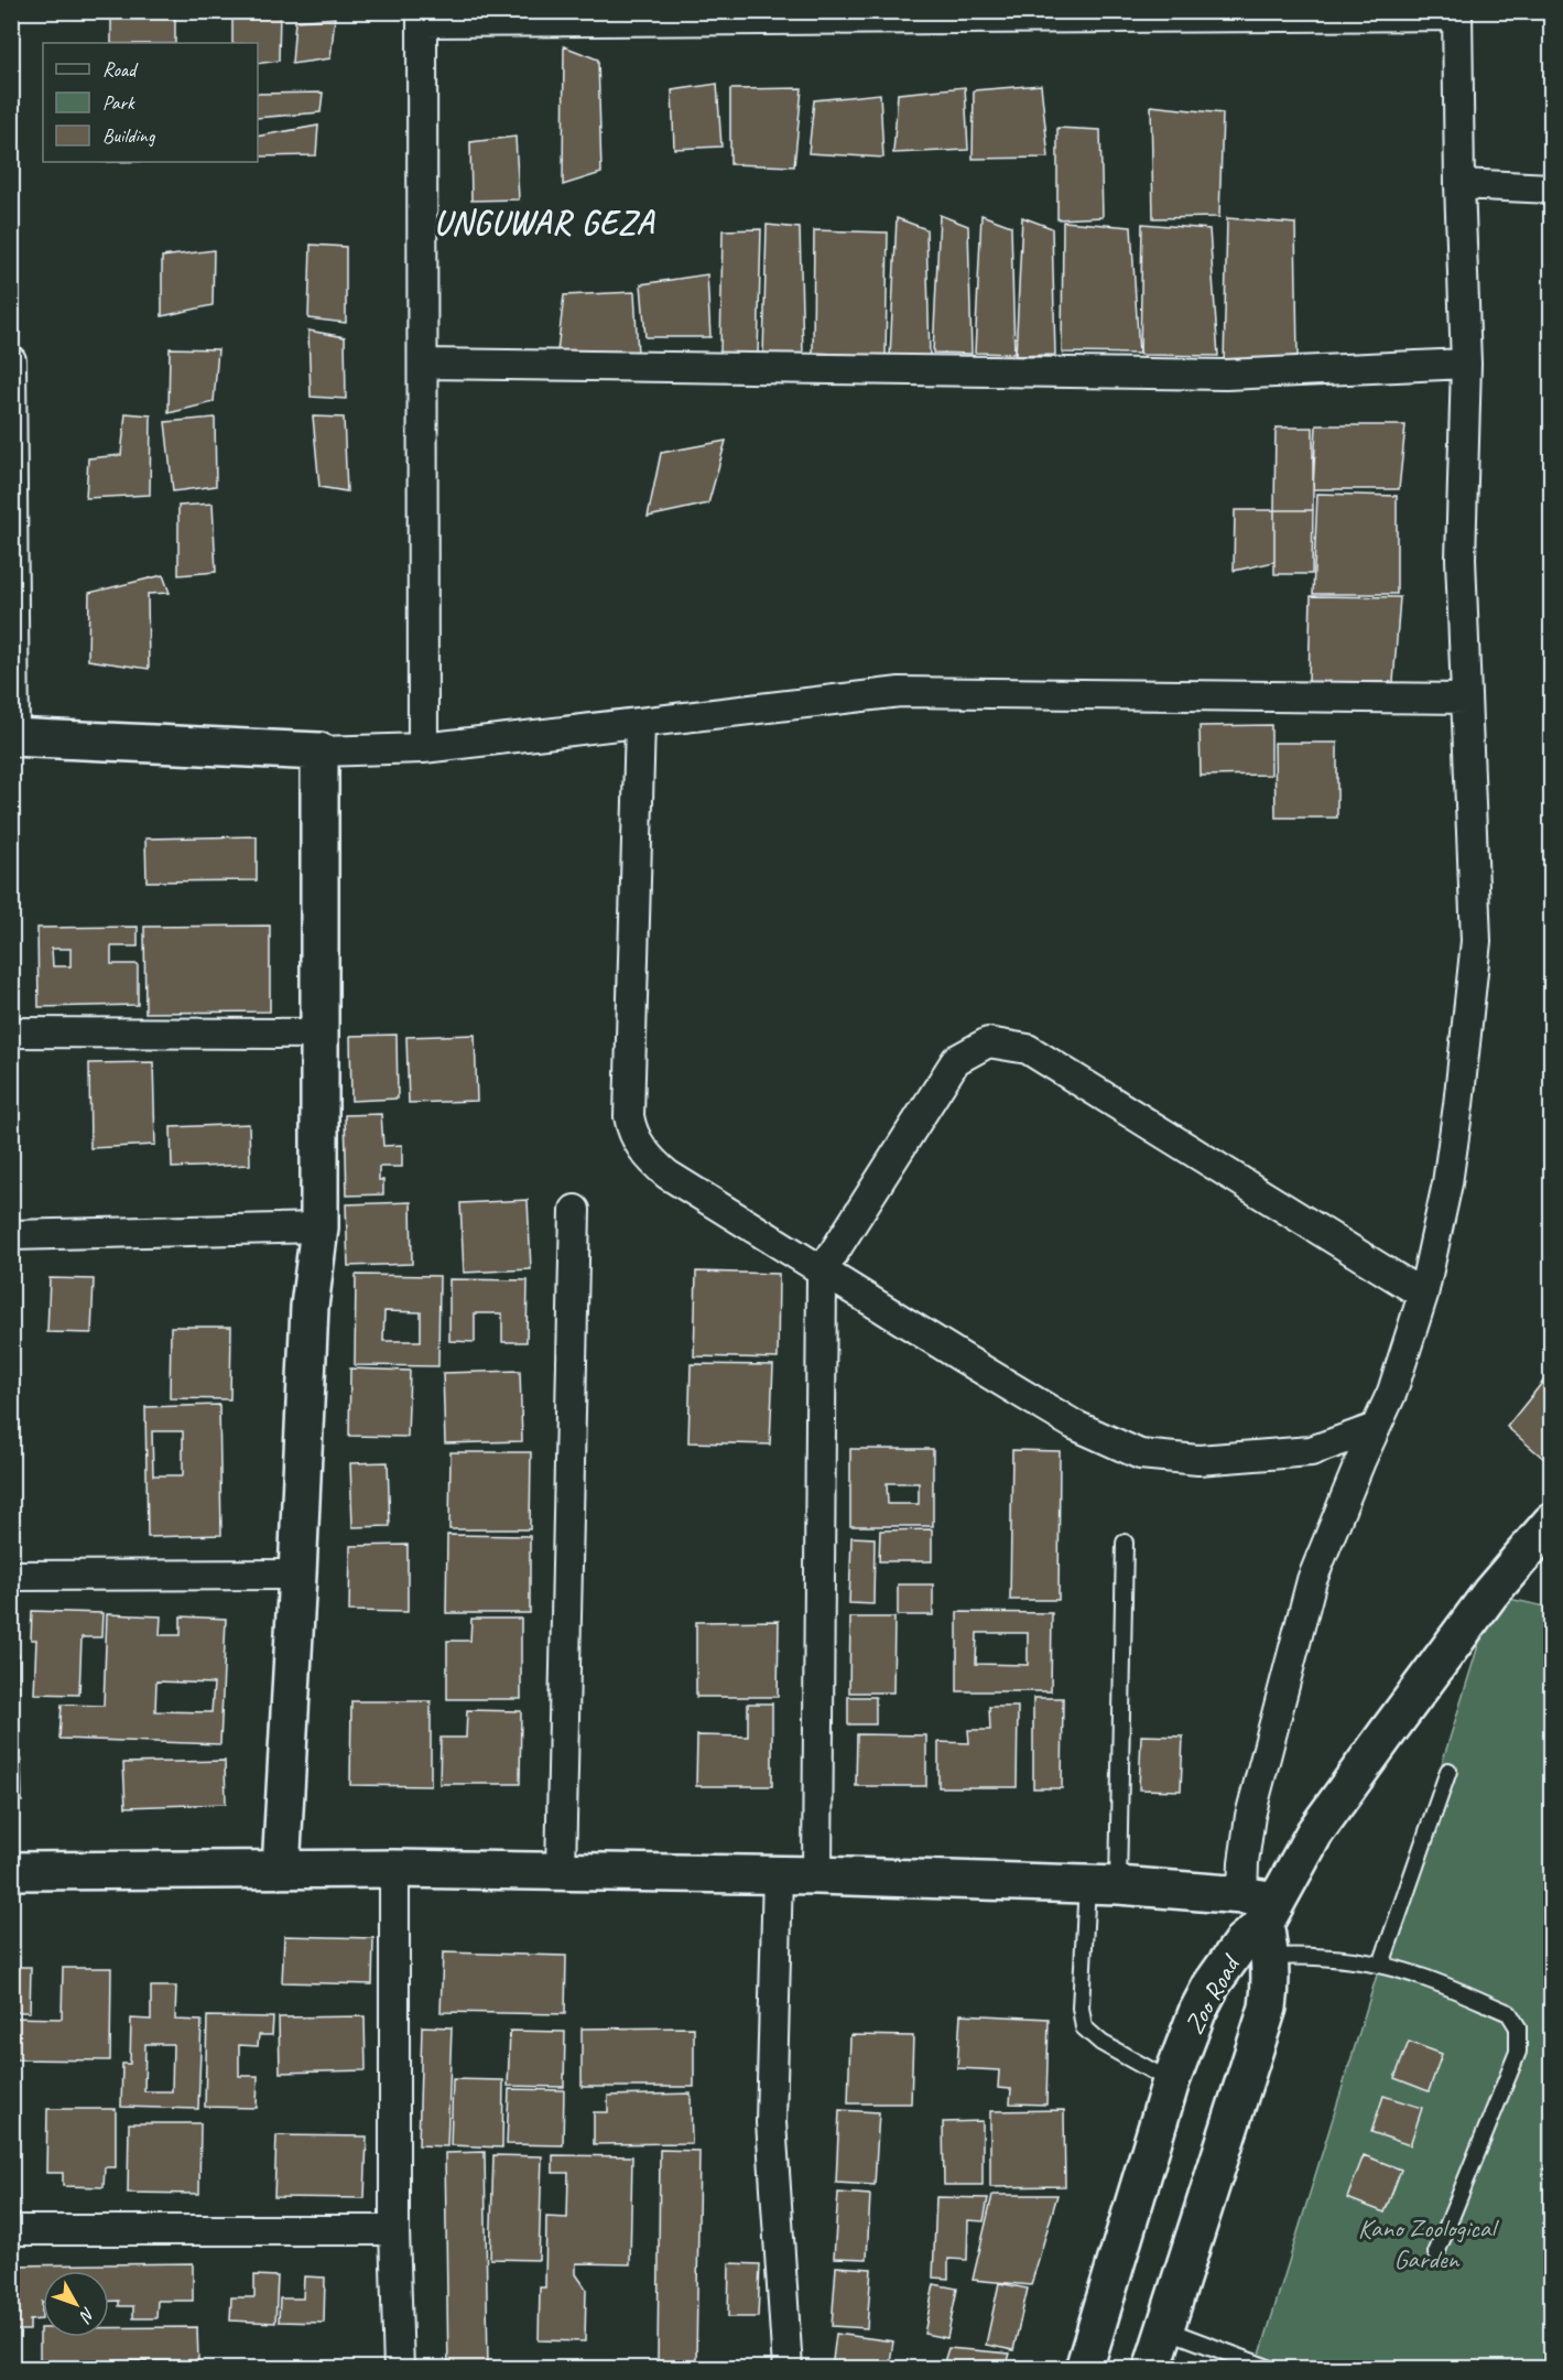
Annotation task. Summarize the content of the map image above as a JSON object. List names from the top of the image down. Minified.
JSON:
{"streets":{"street":["Zoo Road"]},"districts":["UNGUWAR GEZA"],"parks":["Kano Zoological Garden"],"legend":["Road","Park","Building"],"north":"bottom right"}
